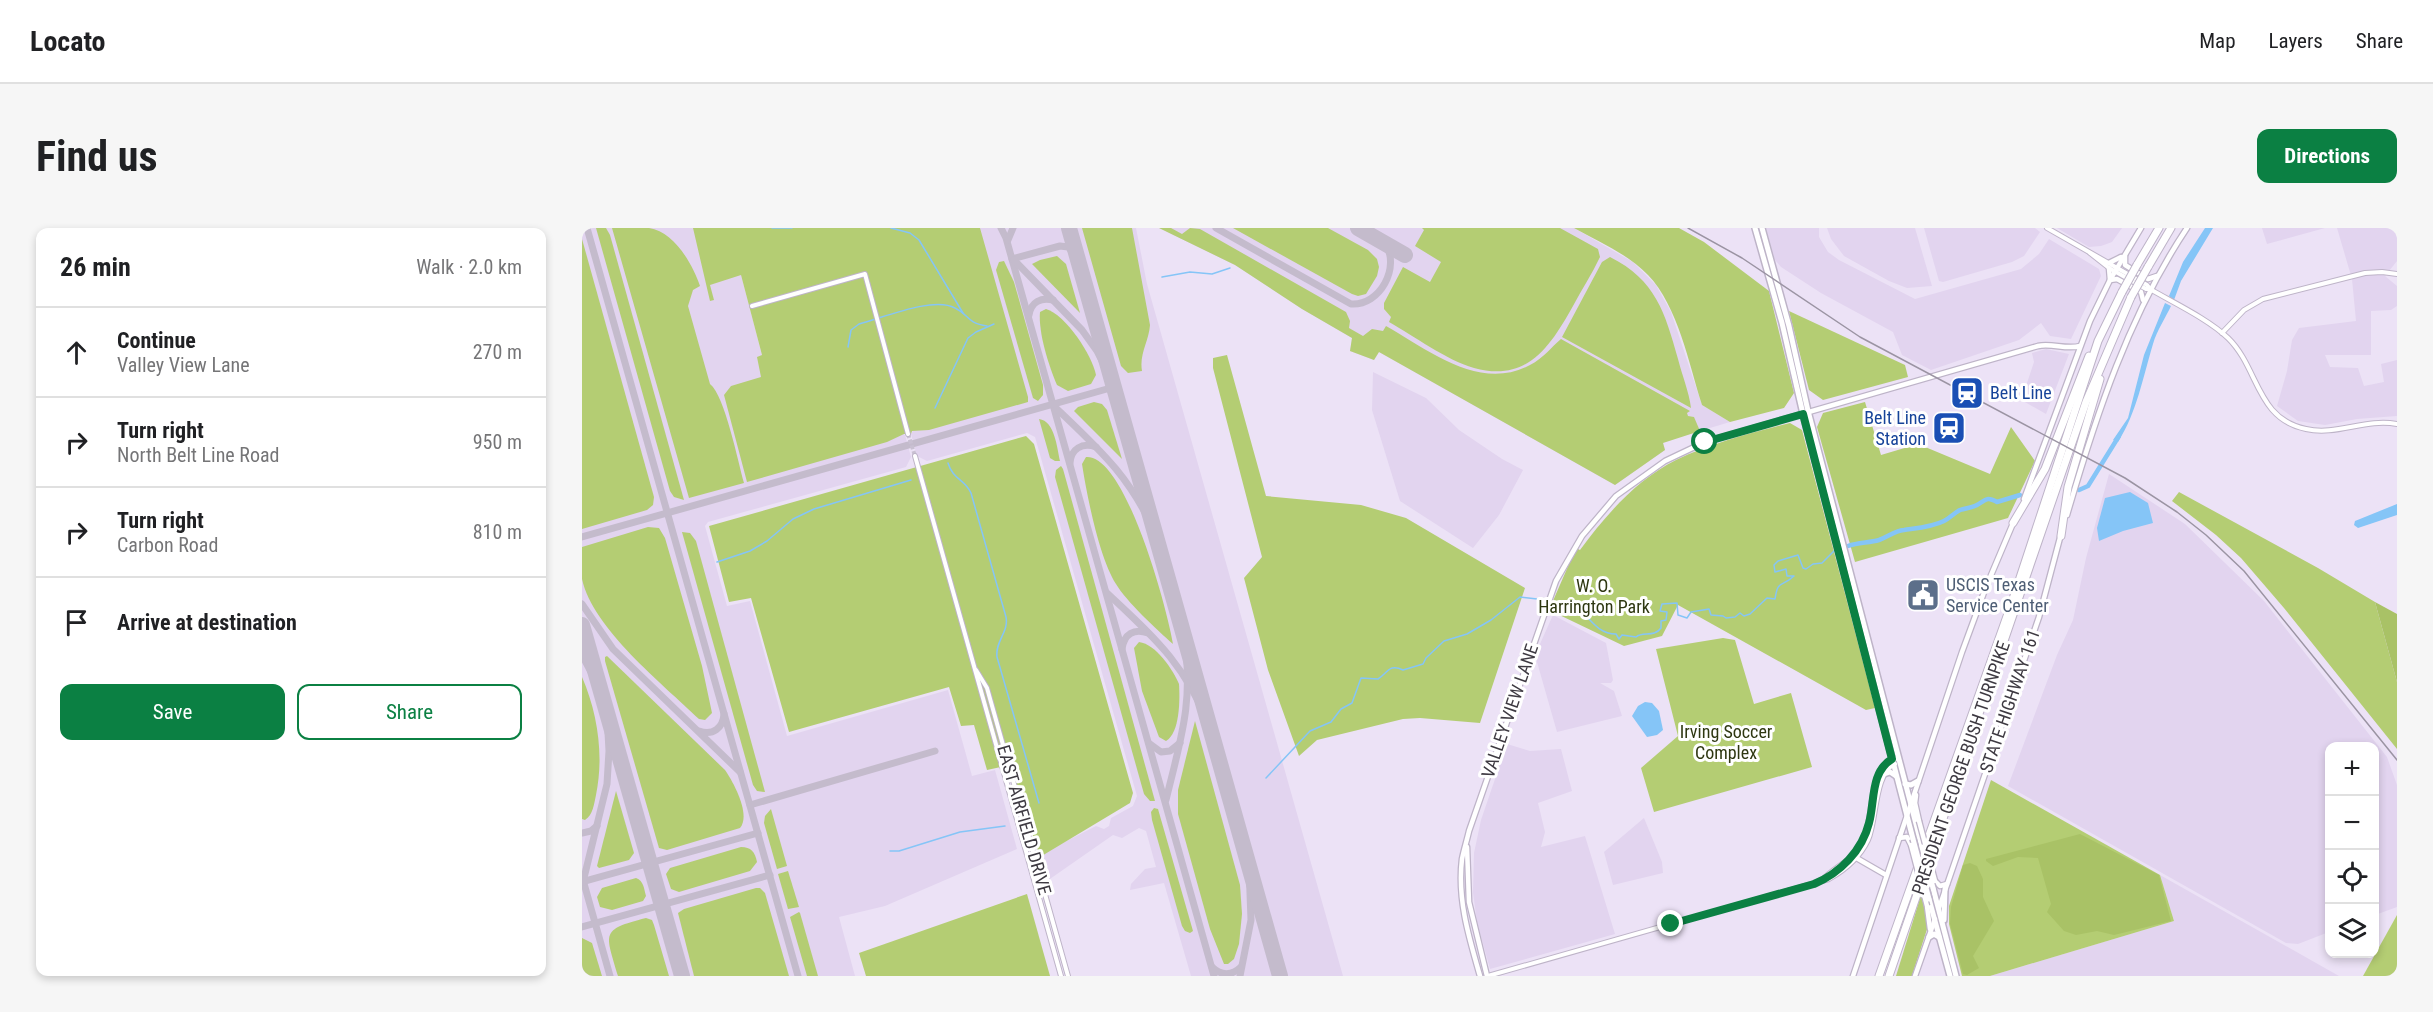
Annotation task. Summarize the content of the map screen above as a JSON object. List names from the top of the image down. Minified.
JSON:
{"streets":{"highway":["PRESIDENT GEORGE BUSH TURNPIKE"],"main road":["STATE HIGHWAY 161","VALLEY VIEW LANE"],"street":["EAST AIRFIELD DRIVE"]},"parks":["W. O. Harrington Park","Irving Soccer Complex"],"places":{"station":["Belt Line","Belt Line Station"],"public building":["USCIS Texas Service Center"]},"page":{"header":"Locato","nav":["Map","Layers","Share"],"buttons":["Directions",["Save","Share"]],"title":"Find us","heading":["26 min","Walk · 2.0 km"],"list":[["Continue","Valley View Lane","270 m"],["Turn right","North Belt Line Road","950 m"],["Turn right","Carbon Road","810 m"],"Arrive at destination"],"map_buttons":["+","−"]}}
